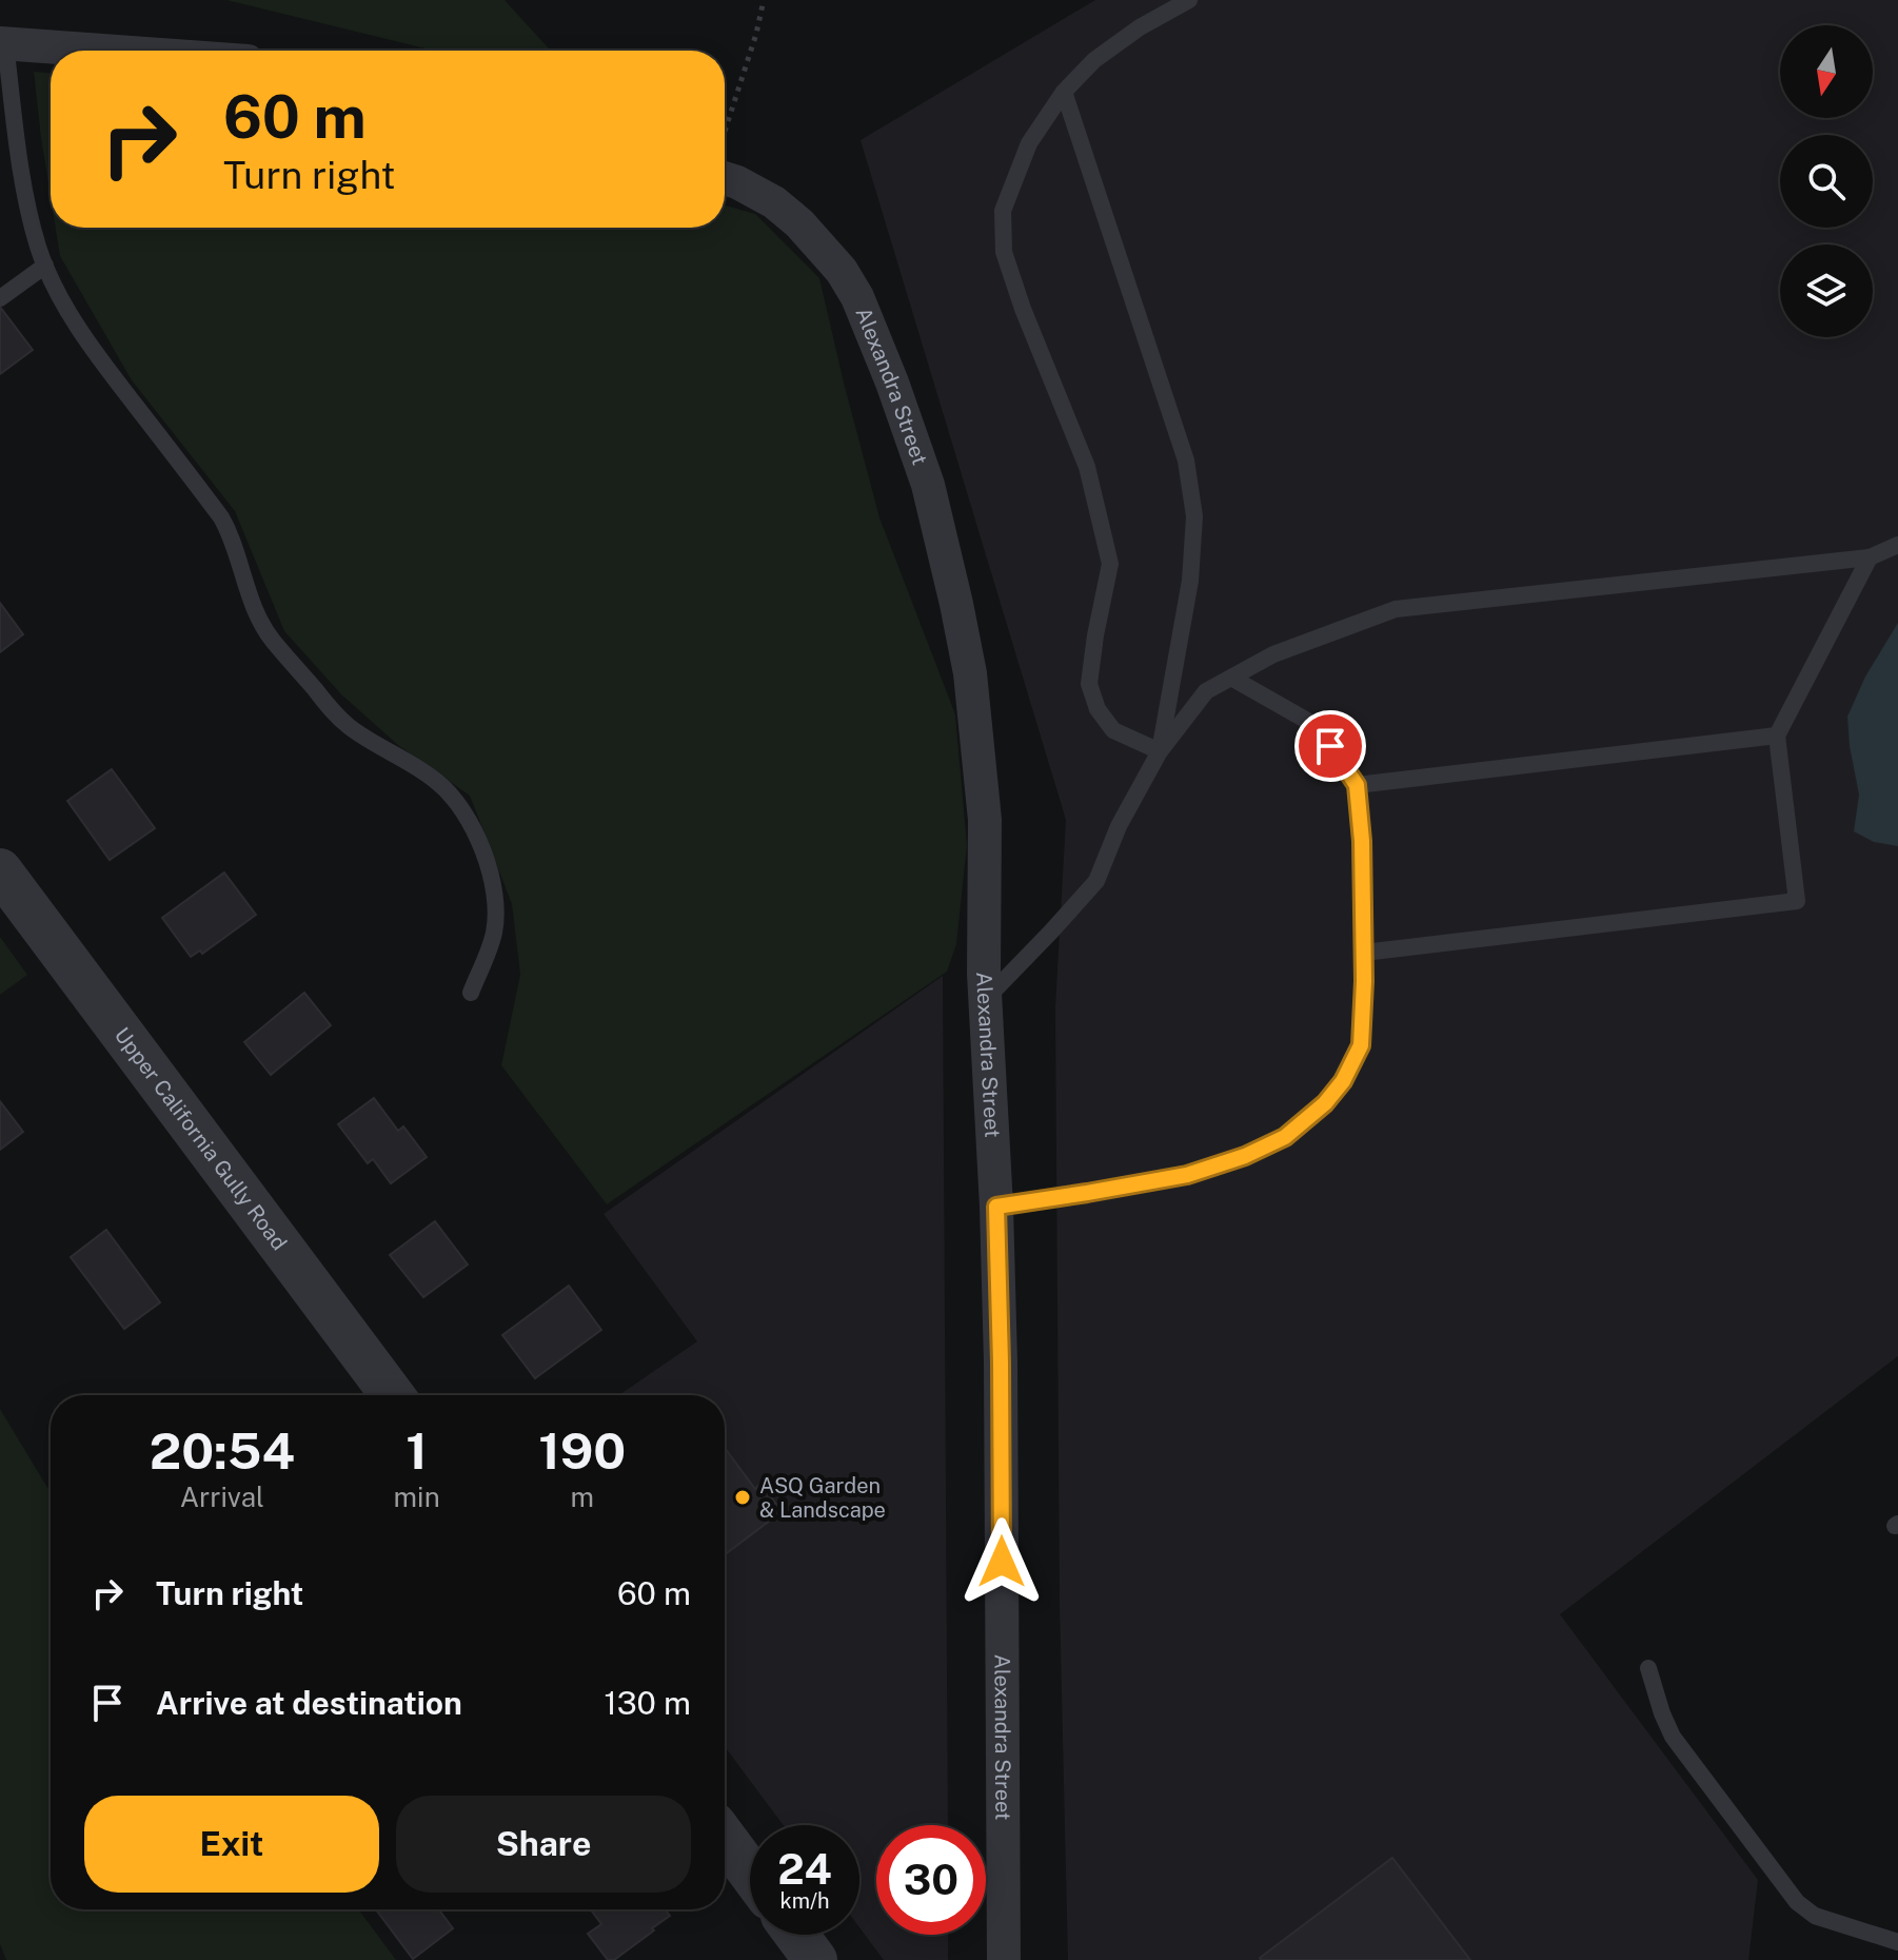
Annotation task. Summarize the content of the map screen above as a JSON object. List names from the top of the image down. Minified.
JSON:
{"streets":{"street":["Alexandra Street","Upper California Gully Road"]},"places":["ASQ Garden & Landscape"],"north":"bottom","page":{"turn":["60 m","Turn right"],"eta":["20:54","Arrival","1","min","190","m"],"list":[{"name":"Turn right","value":"60 m"},{"name":"Arrive at destination","value":"130 m"}],"buttons":["Exit","Share"],"speed":"24 km/h","limit":"30"}}
